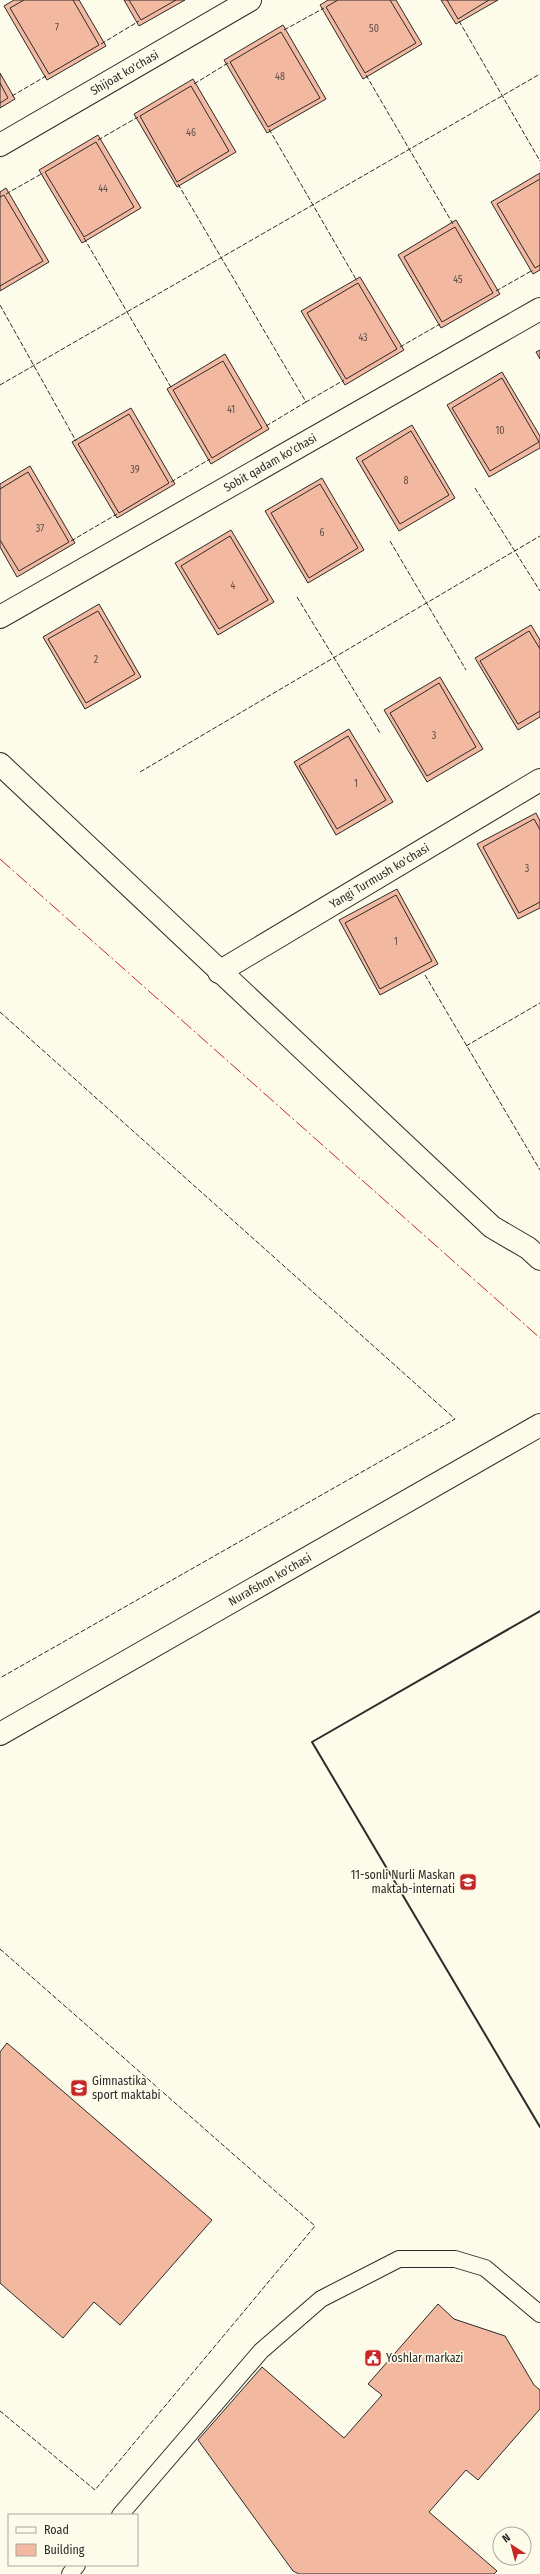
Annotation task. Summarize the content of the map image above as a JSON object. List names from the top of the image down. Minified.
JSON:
{"streets":{"street":["Shijoat ko'chasi","Sobit qadam ko'chasi","Yangi Turmush ko'chasi","Nurafshon ko'chasi"]},"places":{"school or university":["11-sonli Nurli Maskan maktab-internati","Gimnastika sport maktabi"],"public building":["Yoshlar markazi"]},"house_numbers":["7","50","48","46","44","45","43","41","10","39","8","37","6","4","2","3","1","3","1"],"legend":["Road","Building"],"north":"top left"}
